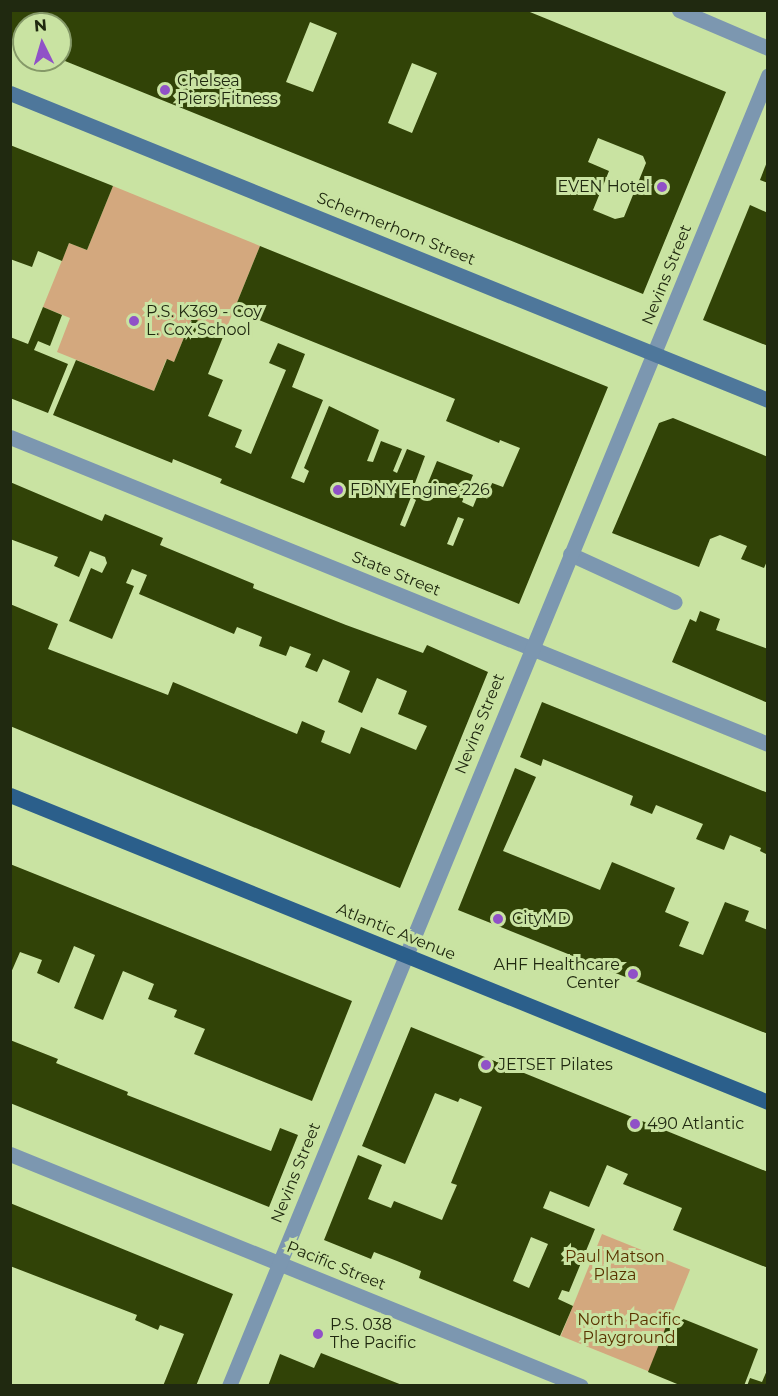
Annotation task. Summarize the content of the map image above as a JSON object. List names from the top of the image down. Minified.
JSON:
{"streets":{"main road":["Schermerhorn Street","Atlantic Avenue"],"street":["Nevins Street","State Street","Pacific Street"]},"crossings":[["Schermerhorn Street","Nevins Street"],["Nevins Street","State Street"],["Nevins Street","Atlantic Avenue"],["Nevins Street","Pacific Street"]],"parks":["Paul Matson Plaza","North Pacific Playground"],"places":["Chelsea Piers Fitness","EVEN Hotel","P.S. K369 - Coy L. Cox School","FDNY Engine 226","CityMD","AHF Healthcare Center","JETSET Pilates","490 Atlantic","P.S. 038 The Pacific"],"north":"top"}
